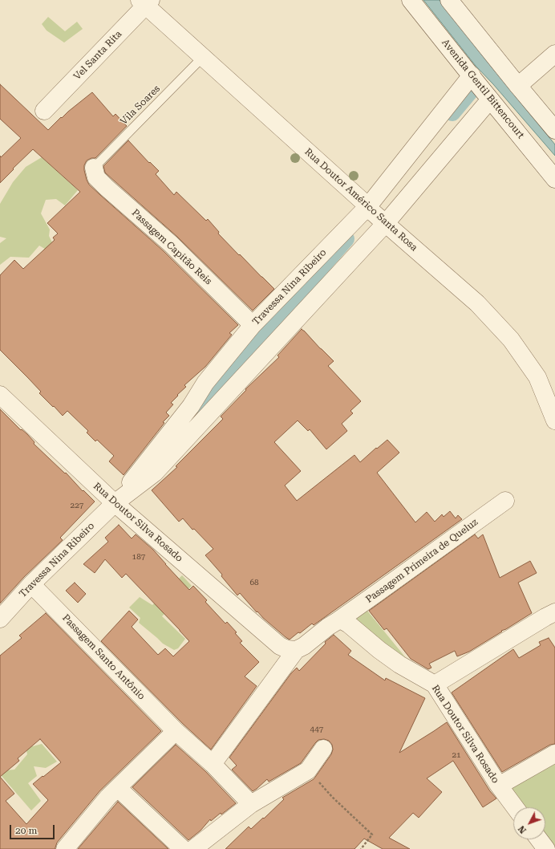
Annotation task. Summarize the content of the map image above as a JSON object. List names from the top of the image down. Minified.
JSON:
{"streets":{"street":["Vel Santa Rita","Avenida Gentil Bittencourt","Rua Doutor Américo Santa Rosa","Passagem Capitão Reis","Travessa Nina Ribeiro","Rua Doutor Silva Rosado","Passagem Primeira de Queluz","Passagem Santo Antônio"],"lane":["Vila Soares"]},"crossings":[["Vel Santa Rita","Rua Doutor Américo Santa Rosa"],["Avenida Gentil Bittencourt","Travessa Nina Ribeiro"],["Vila Soares","Rua Doutor Américo Santa Rosa"],["Vila Soares","Passagem Capitão Reis"],["Rua Doutor Américo Santa Rosa","Travessa Nina Ribeiro"],["Passagem Capitão Reis","Travessa Nina Ribeiro"],["Travessa Nina Ribeiro","Rua Doutor Silva Rosado"],["Travessa Nina Ribeiro","Passagem Santo Antônio"],["Rua Doutor Silva Rosado","Passagem Primeira de Queluz"]],"house_numbers":["227","187","68","447","21"],"scale_bar":"20 m","north":"bottom left"}
